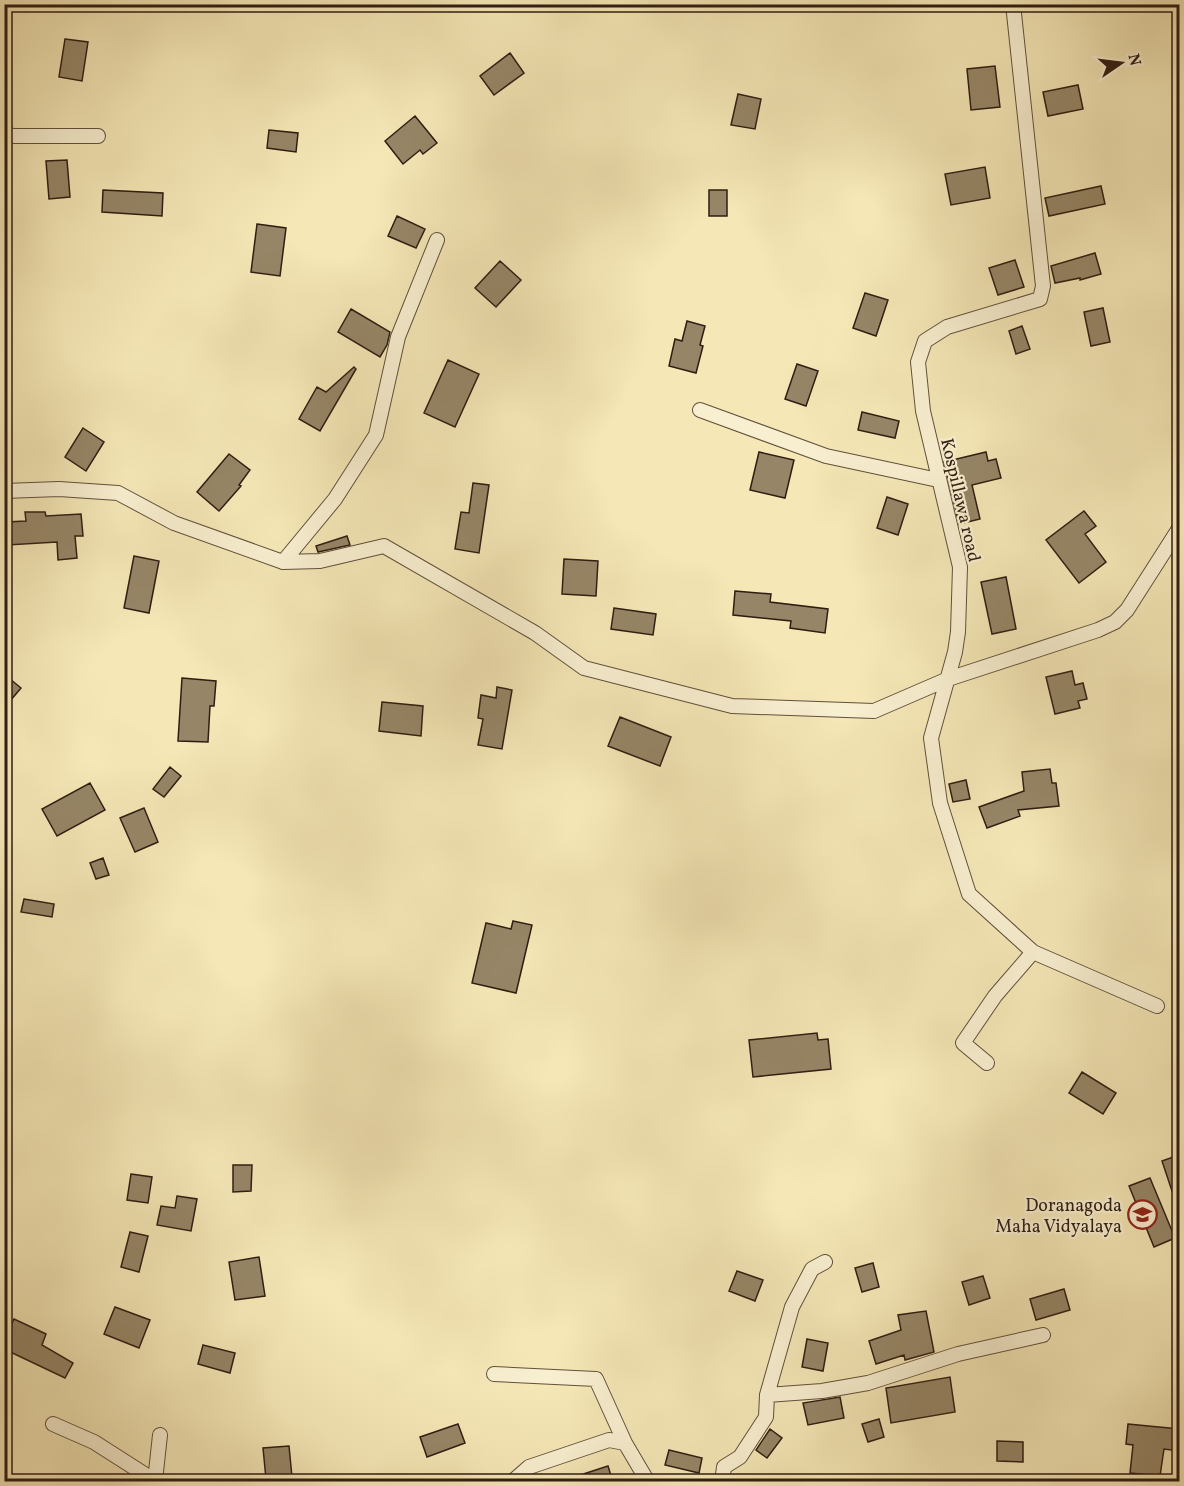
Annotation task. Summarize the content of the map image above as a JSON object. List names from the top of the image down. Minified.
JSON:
{"streets":{"street":["Kospillawa road"]},"places":{"school or university":["Doranagoda Maha Vidyalaya"]},"north":"right"}
